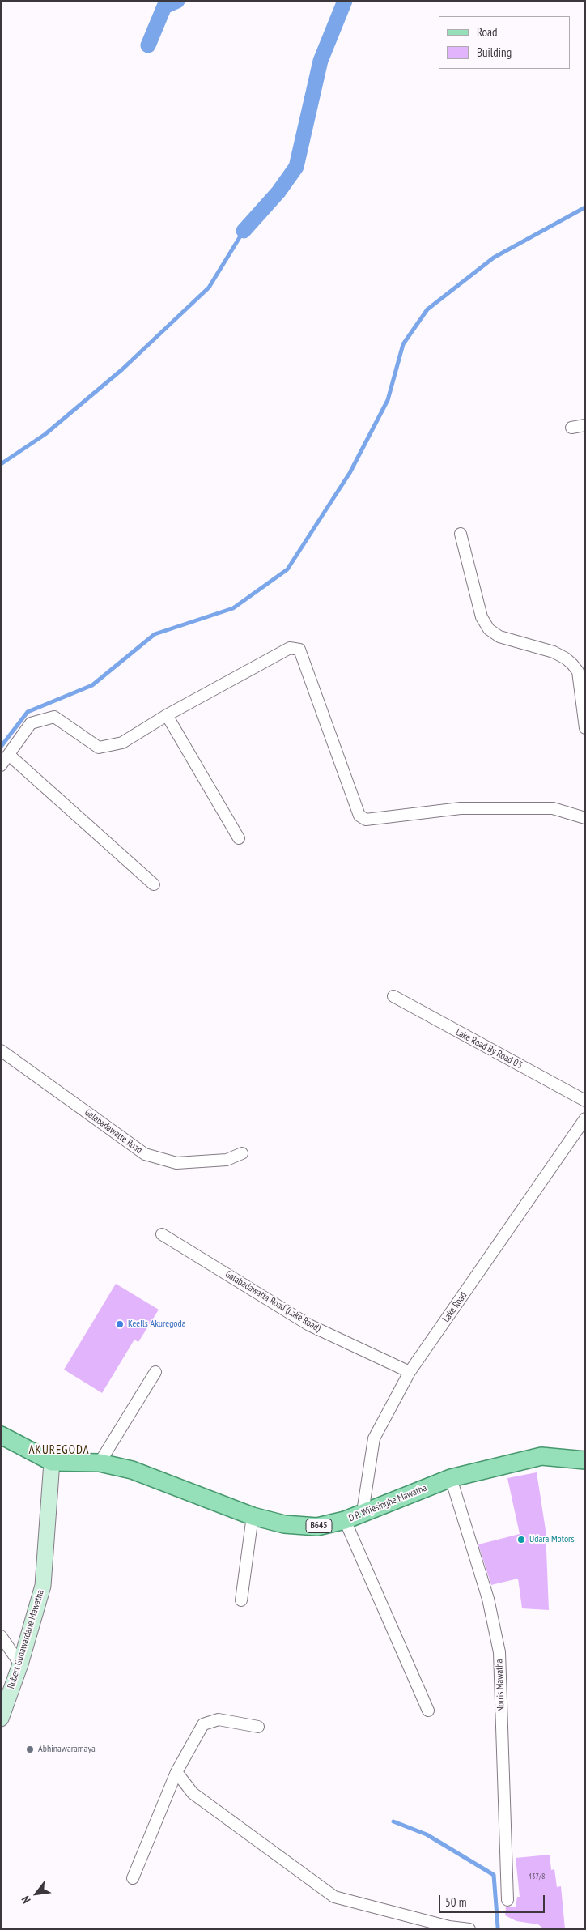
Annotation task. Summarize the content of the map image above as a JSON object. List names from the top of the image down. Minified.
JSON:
{"streets":{"main road":["D.P. Wijesinghe Mawatha","B645"],"street":["Lake Road By Road 03","Galabadawatte Road","Galabadawatta Road (Lake Road)","Lake Road","Robert Gunawardane Mawatha","Norris Mawatha"]},"crossings":[["Galabadawatta Road (Lake Road)","Lake Road"],["Lake Road","D.P. Wijesinghe Mawatha"],["D.P. Wijesinghe Mawatha","B645"],["D.P. Wijesinghe Mawatha","Robert Gunawardane Mawatha"],["D.P. Wijesinghe Mawatha","Norris Mawatha"],["B645","Robert Gunawardane Mawatha"]],"districts":["AKUREGODA"],"places":["Keells Akuregoda","Udara Motors","Abhinawaramaya"],"house_numbers":["437/8"],"legend":["Road","Building"],"scale_bar":"50 m","north":"bottom left"}
